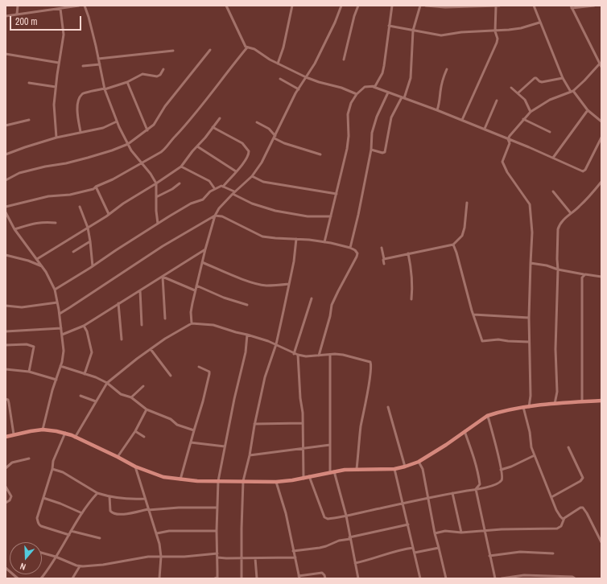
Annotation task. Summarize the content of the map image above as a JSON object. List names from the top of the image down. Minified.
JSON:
{"scale_bar":"200 m","north":"bottom"}
